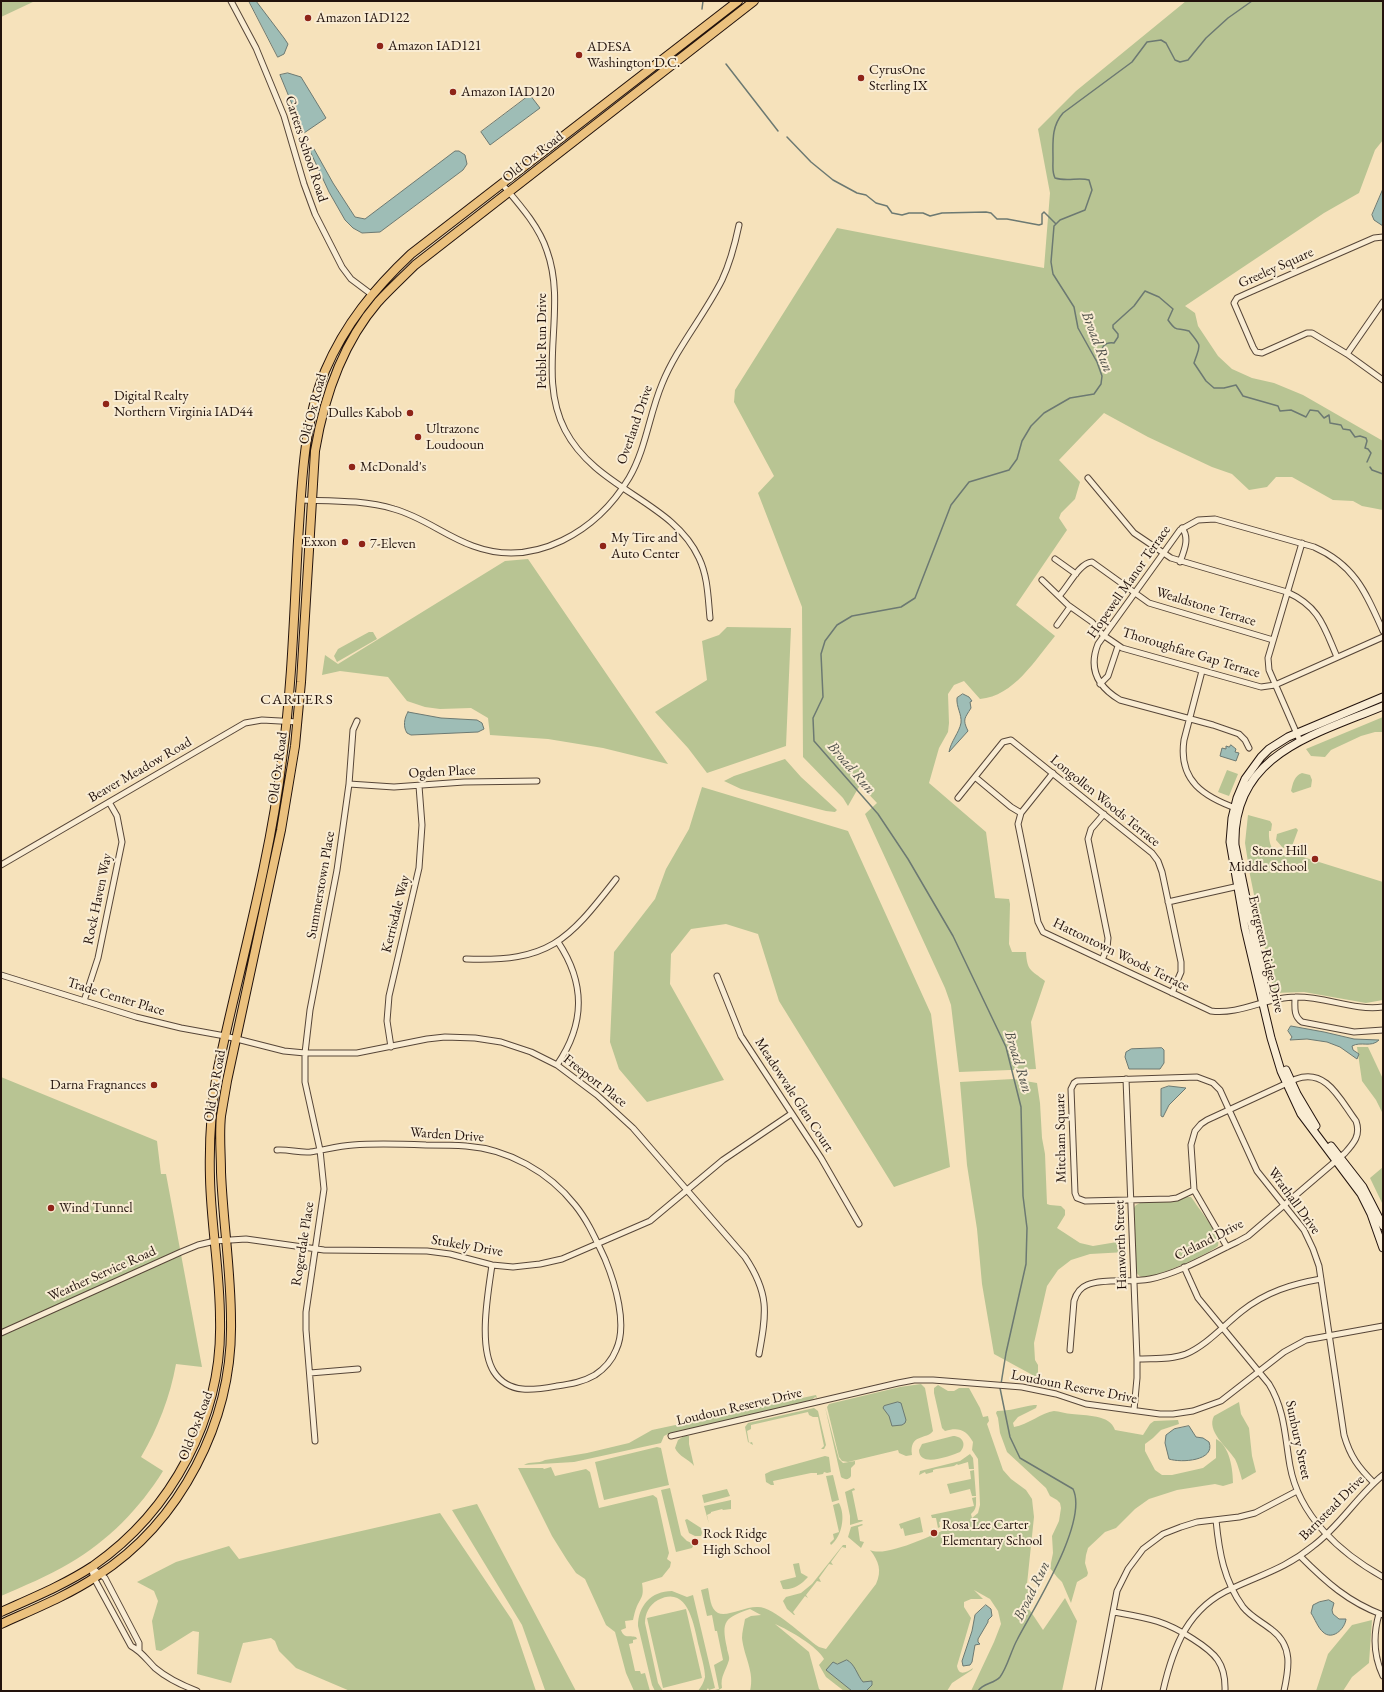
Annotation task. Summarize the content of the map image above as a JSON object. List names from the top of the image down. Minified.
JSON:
{"streets":{"main road":["Old Ox Road"],"street":["Carters School Road","Greeley Square","Pebble Run Drive","Overland Drive","Hopewell Manor Terrace","Wealdstone Terrace","Thoroughfare Gap Terrace","Beaver Meadow Road","Ogden Place","Longollen Woods Terrace","Summerstown Place","Rock Haven Way","Kerrisdale Way","Evergreen Ridge Drive","Hattontown Woods Terrace","Trade Center Place","Freeport Place","Meadowvale Glen Court","Warden Drive","Mitcham Square","Wrathall Drive","Cleland Drive","Rogerdale Place","Hanworth Street","Stukely Drive","Weather Service Road","Loudoun Reserve Drive","Sunbury Street","Barnstead Drive"]},"crossings":[["Carters School Road","Old Ox Road"],["Old Ox Road","Pebble Run Drive"],["Old Ox Road","Overland Drive"],["Old Ox Road","Beaver Meadow Road"],["Old Ox Road","Trade Center Place"],["Old Ox Road","Freeport Place"],["Old Ox Road","Stukely Drive"],["Old Ox Road","Weather Service Road"],["Pebble Run Drive","Overland Drive"],["Hopewell Manor Terrace","Wealdstone Terrace"],["Hopewell Manor Terrace","Thoroughfare Gap Terrace"],["Beaver Meadow Road","Rock Haven Way"],["Ogden Place","Summerstown Place"],["Ogden Place","Kerrisdale Way"],["Longollen Woods Terrace","Hattontown Woods Terrace"],["Summerstown Place","Freeport Place"],["Summerstown Place","Rogerdale Place"],["Rock Haven Way","Trade Center Place"],["Kerrisdale Way","Freeport Place"],["Evergreen Ridge Drive","Hattontown Woods Terrace"],["Evergreen Ridge Drive","Cleland Drive"],["Trade Center Place","Freeport Place"],["Freeport Place","Rogerdale Place"],["Freeport Place","Stukely Drive"],["Meadowvale Glen Court","Stukely Drive"],["Warden Drive","Rogerdale Place"],["Warden Drive","Stukely Drive"],["Mitcham Square","Wrathall Drive"],["Mitcham Square","Cleland Drive"],["Mitcham Square","Hanworth Street"],["Wrathall Drive","Cleland Drive"],["Wrathall Drive","Loudoun Reserve Drive"],["Wrathall Drive","Barnstead Drive"],["Cleland Drive","Hanworth Street"],["Cleland Drive","Sunbury Street"],["Rogerdale Place","Stukely Drive"],["Hanworth Street","Loudoun Reserve Drive"],["Stukely Drive","Weather Service Road"],["Loudoun Reserve Drive","Sunbury Street"],["Sunbury Street","Barnstead Drive"]],"districts":["CARTERS"],"water":["Broad Run"],"places":["Amazon IAD122","Amazon IAD121","ADESA Washington D.C.","CyrusOne Sterling IX","Amazon IAD120","Digital Realty Northern Virginia IAD44","Dulles Kabob","Ultrazone Loudooun","McDonald's","Exxon","7-Eleven","My Tire and Auto Center","Stone Hill Middle School","Darna Fragnances","Wind Tunnel","Rosa Lee Carter Elementary School","Rock Ridge High School"]}
